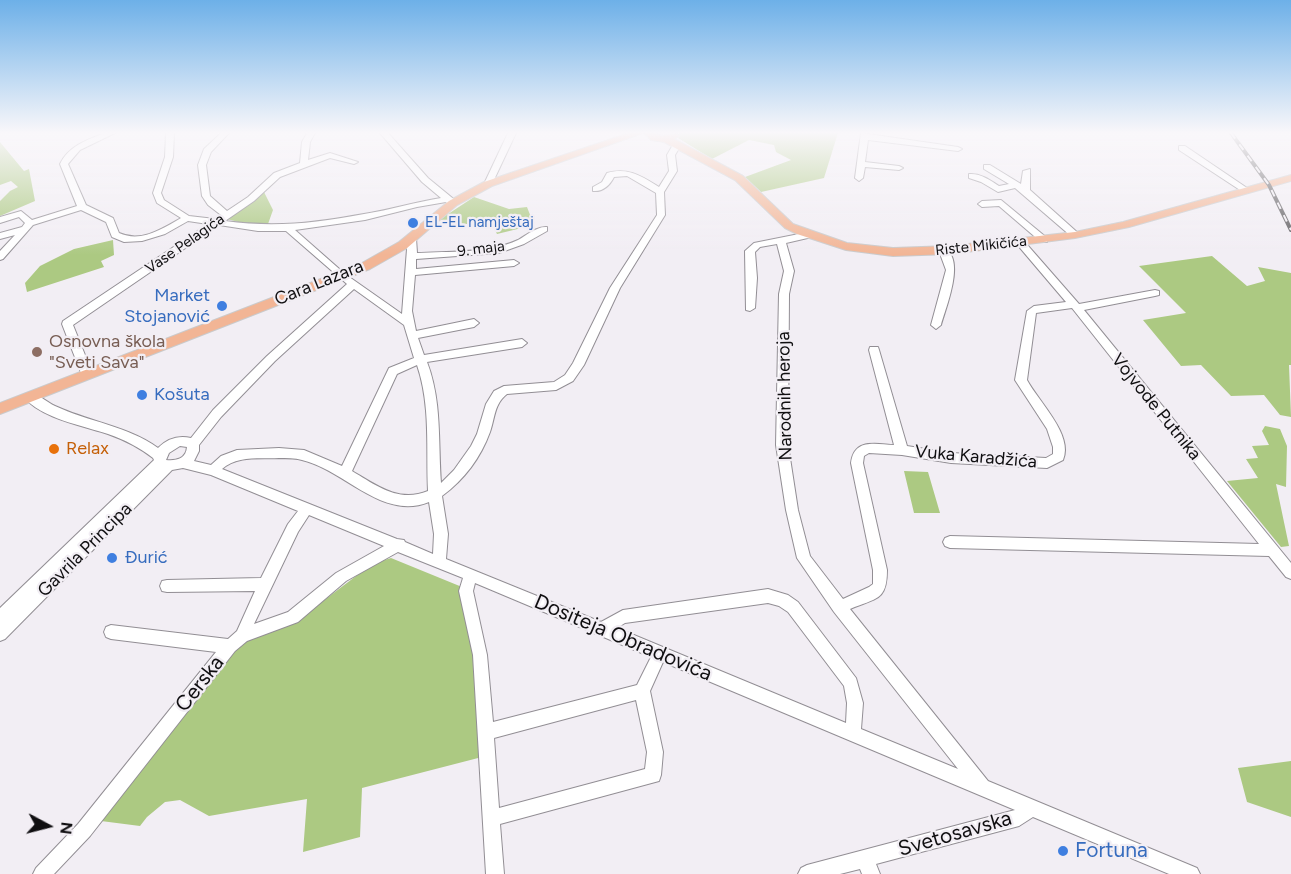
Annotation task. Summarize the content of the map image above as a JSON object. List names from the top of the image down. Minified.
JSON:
{"streets":{"main road":["Riste Mikičića","Cara Lazara"],"street":["Vase Pelagića","9. maja","Narodnih heroja","Vojvode Putnika","Vuka Karadžića","Gavrila Principa","Dositeja Obradovića","Cerska","Svetosavska"]},"crossings":[["Vase Pelagića","Cara Lazara"],["Riste Mikičića","Vojvode Putnika"],["Cara Lazara","Dositeja Obradovića"],["Narodnih heroja","Dositeja Obradovića"],["Vojvode Putnika","Vuka Karadžića"],["Gavrila Principa","Dositeja Obradovića"],["Dositeja Obradovića","Cerska"],["Dositeja Obradovića","Svetosavska"]],"places":["EL-EL namještaj","Market Stojanović","Osnovna škola \"Sveti Sava\"","Košuta","Relax","Đurić","Fortuna"],"north":"right"}
